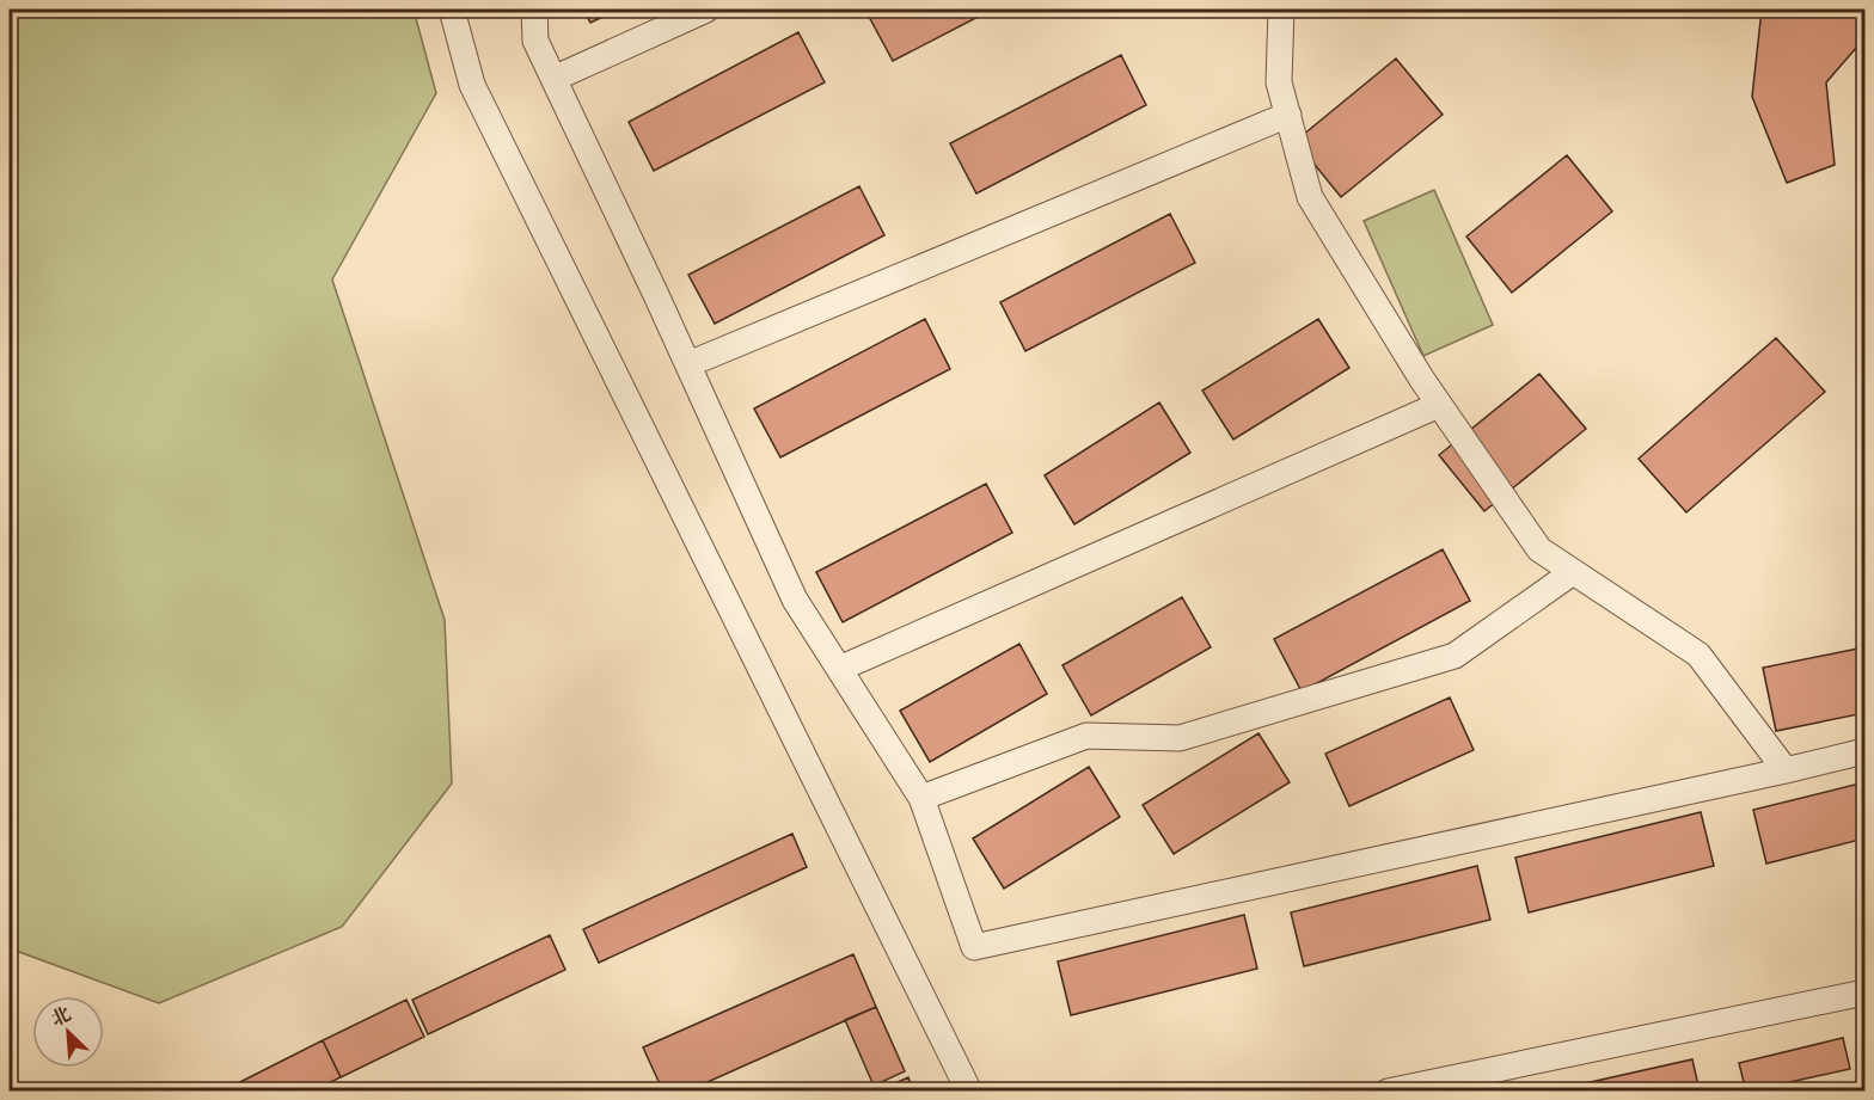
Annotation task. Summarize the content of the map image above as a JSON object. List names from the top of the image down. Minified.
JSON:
{"north":"top left"}
